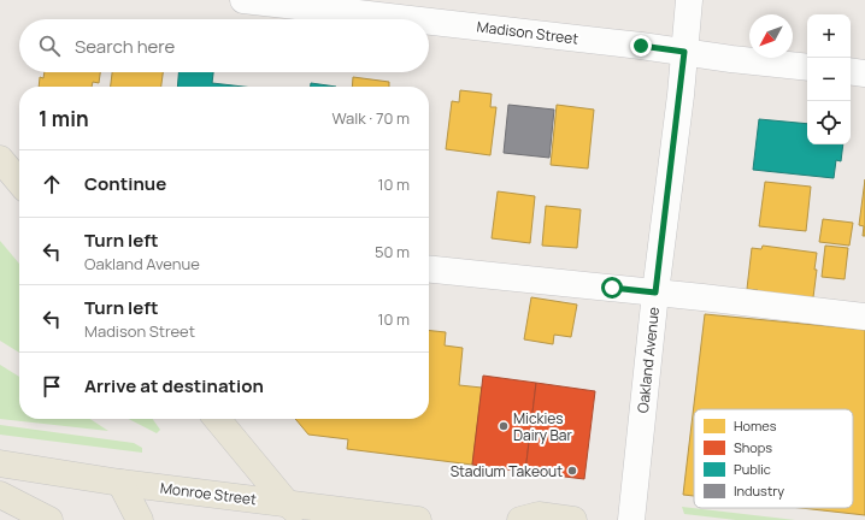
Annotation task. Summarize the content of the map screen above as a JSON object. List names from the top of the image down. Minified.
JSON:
{"streets":{"main road":["Monroe Street"],"street":["Madison Street","Oakland Avenue"]},"crossings":[["Madison Street","Oakland Avenue"]],"places":["Mickies Dairy Bar","Stadium Takeout"],"legend":["Homes","Shops","Public","Industry"],"north":"bottom left","page":{"map_buttons":["+","−"],"search":"Search here","heading":["1 min","Walk · 70 m"],"list":[["Continue","10 m"],["Turn left","Oakland Avenue","50 m"],["Turn left","Madison Street","10 m"],"Arrive at destination"]}}
